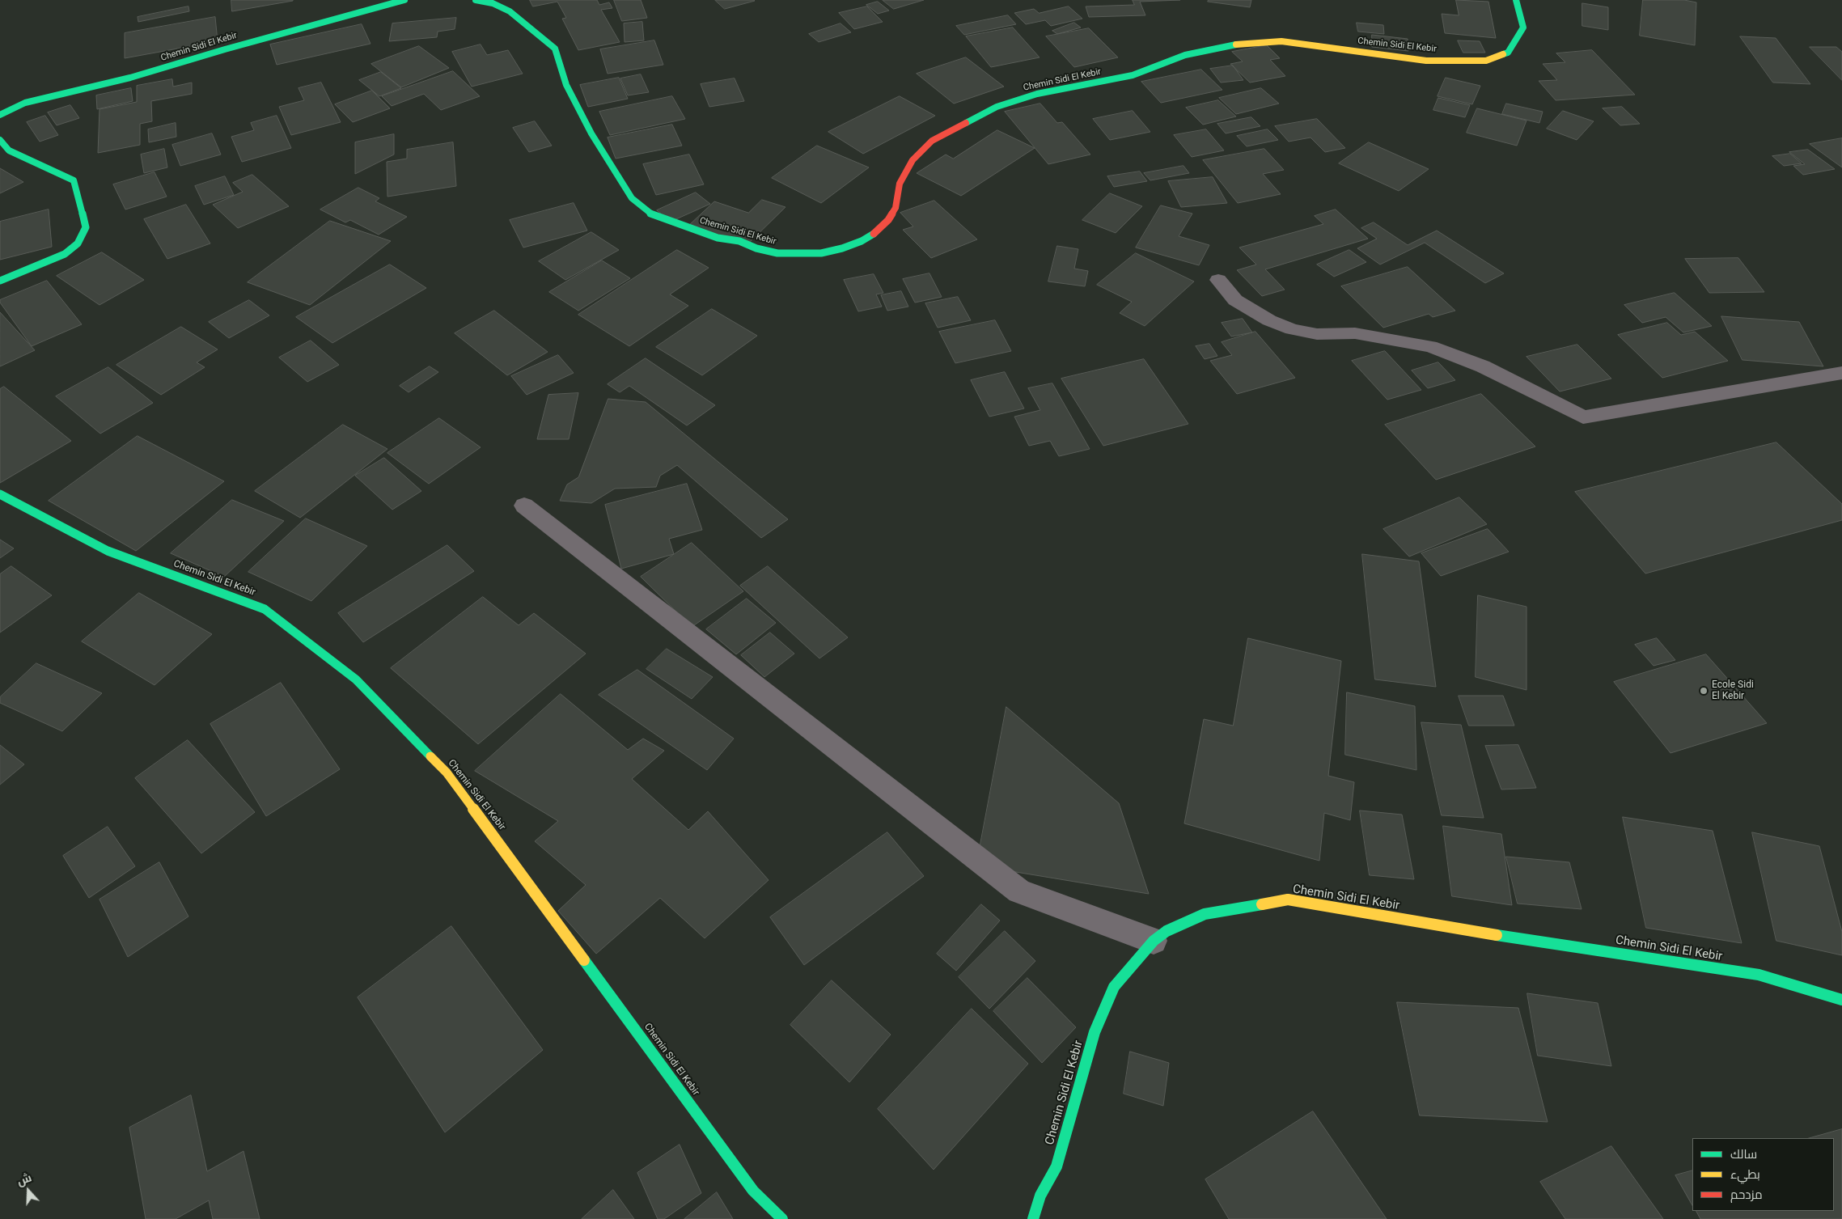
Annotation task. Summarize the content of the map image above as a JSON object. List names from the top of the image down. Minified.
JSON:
{"streets":{"street":["Chemin Sidi El Kebir"]},"places":["Ecole Sidi El Kebir"],"legend":["سالك","بطيء","مزدحم"],"north":"top"}
